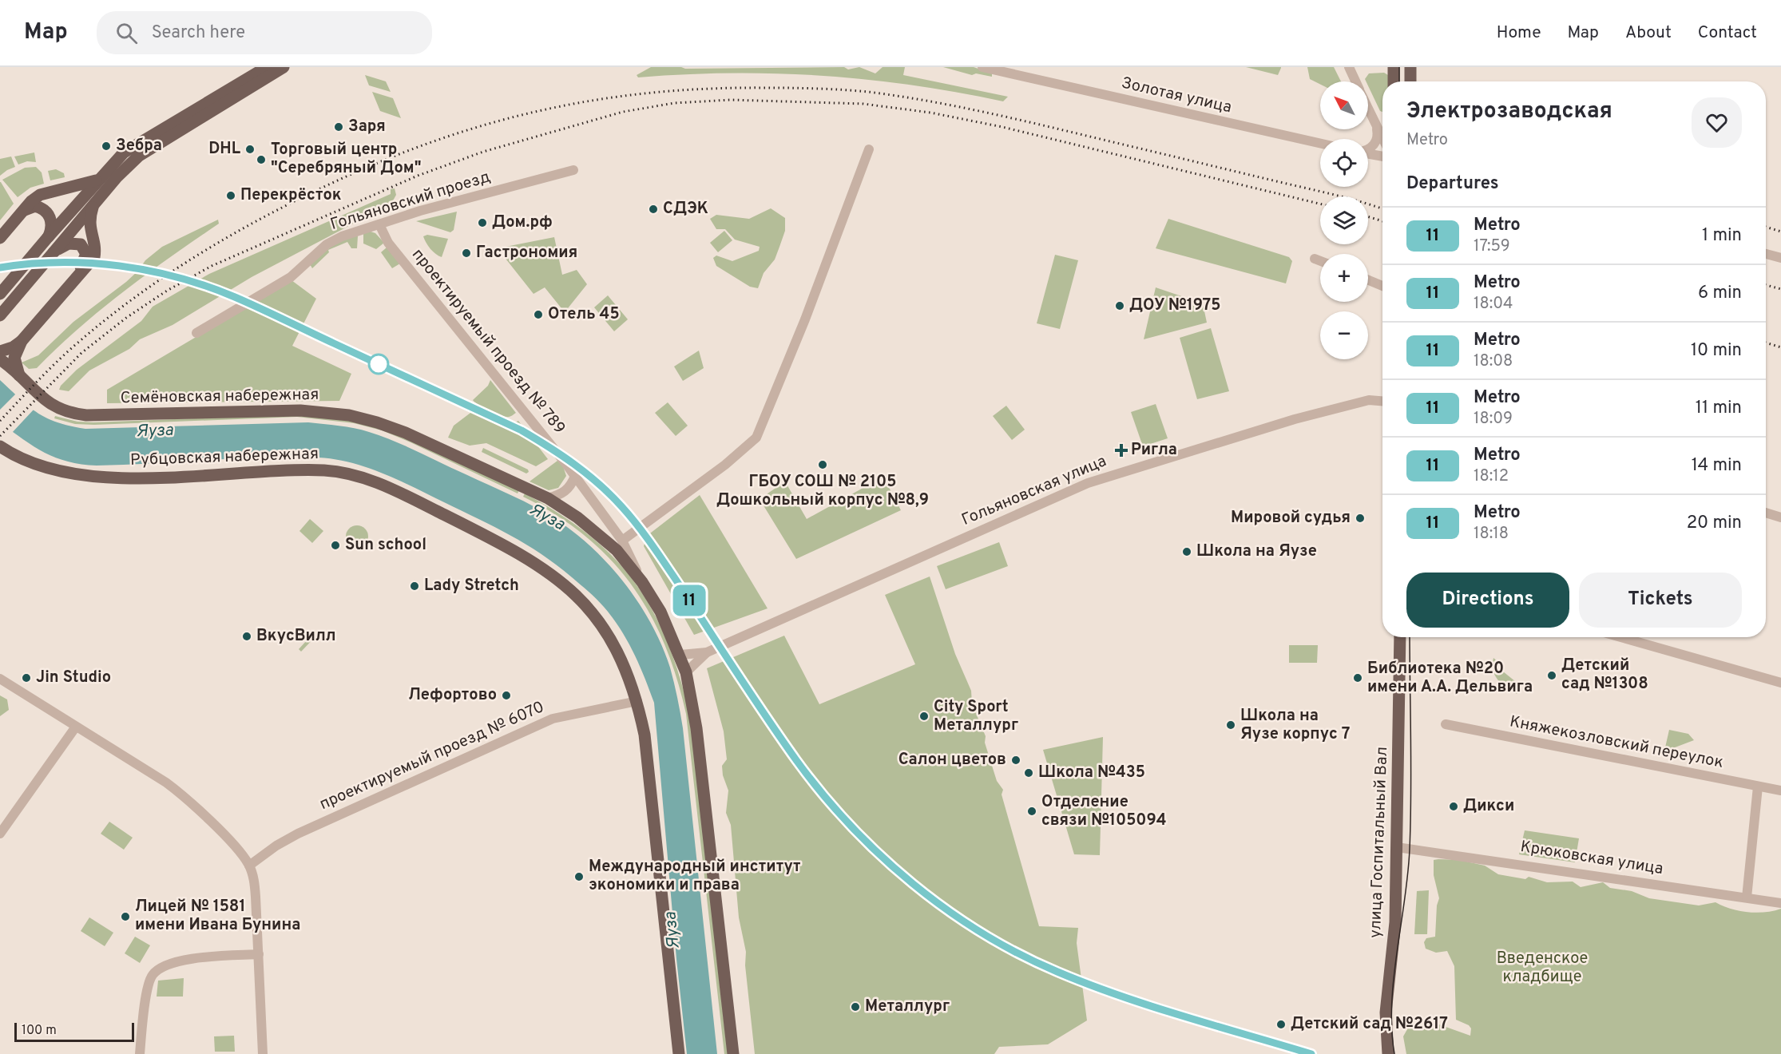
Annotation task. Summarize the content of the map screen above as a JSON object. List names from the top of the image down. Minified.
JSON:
{"streets":{"main road":["Семёновская набережная","Рубцовская набережная","улица Госпитальный Вал"],"street":["Золотая улица","Гольяновский проезд","проектируемый проезд № 789","Гольяновская улица","Княжекозловский переулок","проектируемый проезд № 6070","Крюковская улица"]},"crossings":[["Гольяновский проезд","проектируемый проезд № 789"],["проектируемый проезд № 789","Семёновская набережная"],["Семёновская набережная","Гольяновская улица"],["Рубцовская набережная","проектируемый проезд № 6070"],["улица Госпитальный Вал","Крюковская улица"]],"water":["Яуза"],"parks":["Введенское кладбище"],"places":{"other":["Заря","Зебра","DHL","Торговый центр \"Серебряный Дом\"","Перекрёсток","СДЭК","Дом.рф","Гастрономия","ДОУ №1975","Отель 45","ГБОУ СОШ № 2105 Дошкольный корпус №8,9","Мировой судья","Sun school","Школа на Яузе","Lady Stretch","ВкусВилл","Детский сад №1308","Jin Studio","Библиотека №20 имени А.А. Дельвига","Лефортово","City Sport Металлург","Школа на Яузе корпус 7","Салон цветов","Школа №435","Дикси","Отделение связи №105094","Международный институт экономики и права","Лицей № 1581 имени Ивана Бунина","Металлург","Детский сад №2617"],"health":["Ригла"]},"lines":["metro line 11"],"scale_bar":"100 m","north":"top left","page":{"header":"Map","search":"Search here","nav":["Home","Map","About","Contact"],"on_map":"11","map_buttons":["+","−"],"heading":[["Электрозаводская","Metro"],"Departures"],"list":[{"mark":"11","name":"Metro","note":"17:59","value":"1 min"},{"mark":"11","name":"Metro","note":"18:04","value":"6 min"},{"mark":"11","name":"Metro","note":"18:08","value":"10 min"},{"mark":"11","name":"Metro","note":"18:09","value":"11 min"},{"mark":"11","name":"Metro","note":"18:12","value":"14 min"},{"mark":"11","name":"Metro","note":"18:18","value":"20 min"}],"buttons":["Directions","Tickets"],"scale":"100 m"}}
